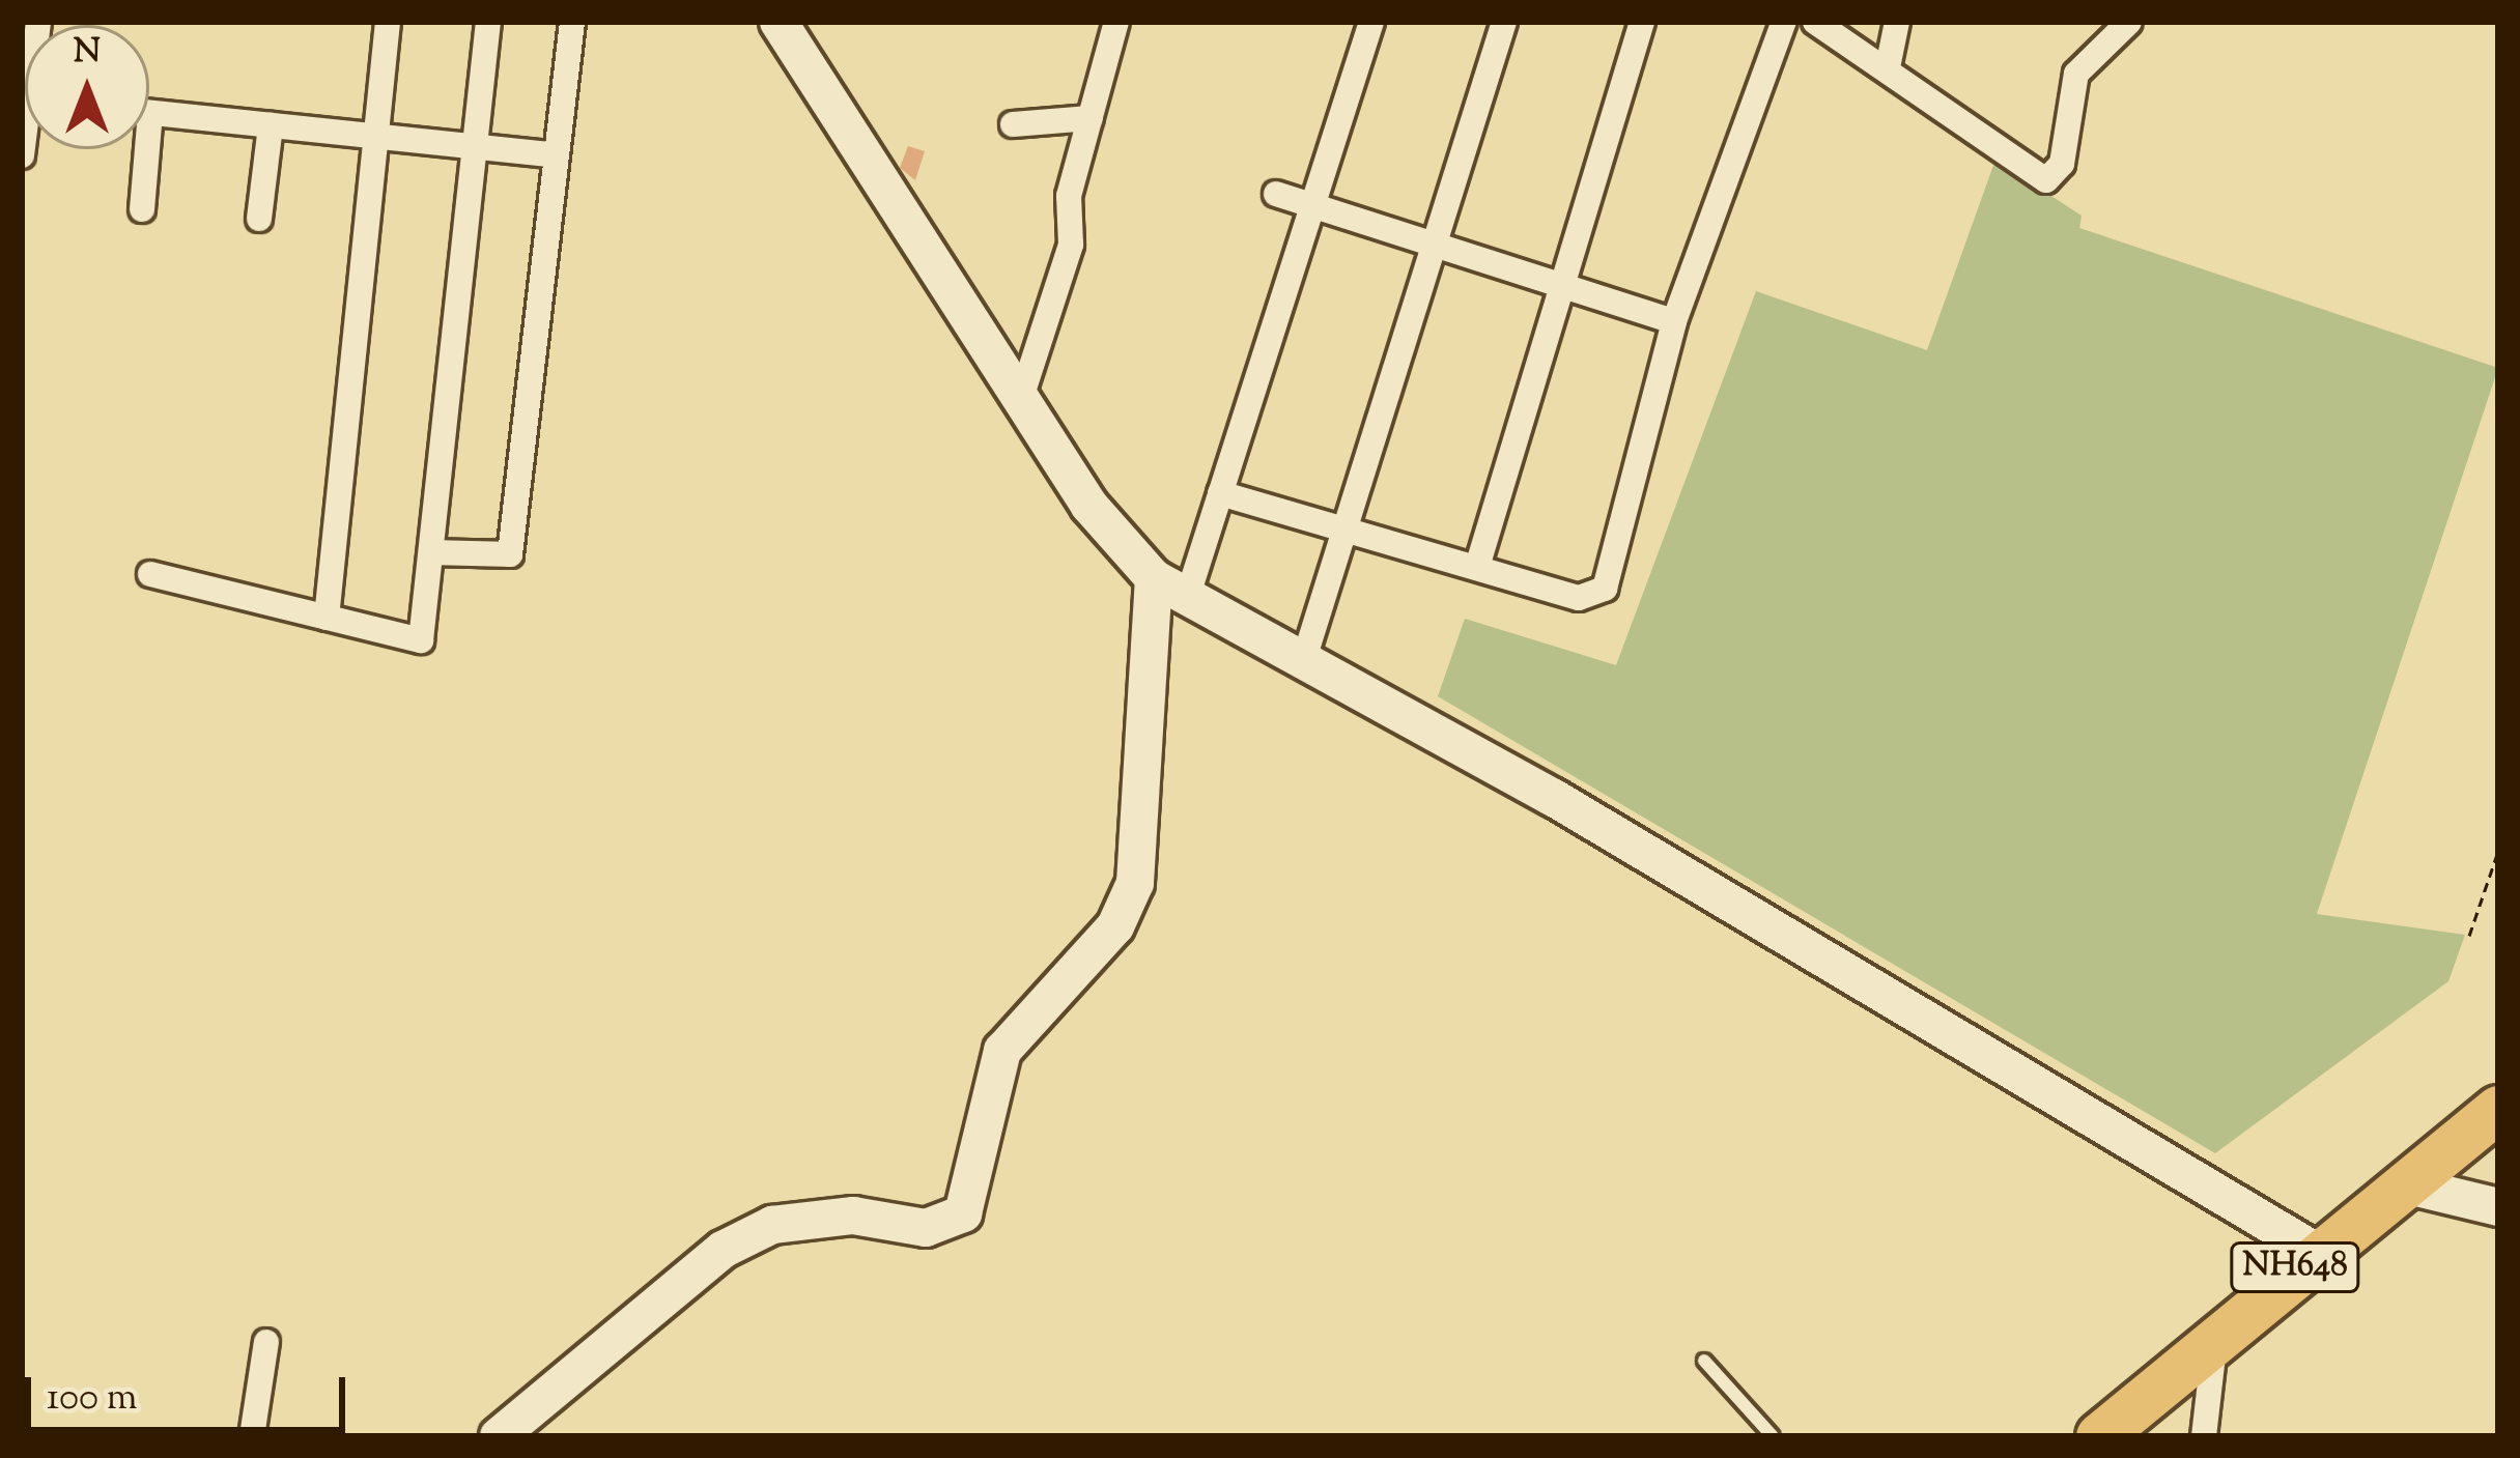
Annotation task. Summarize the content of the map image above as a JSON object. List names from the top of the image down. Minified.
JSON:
{"streets":{"highway":["NH648"]},"scale_bar":"100 m","north":"top"}
